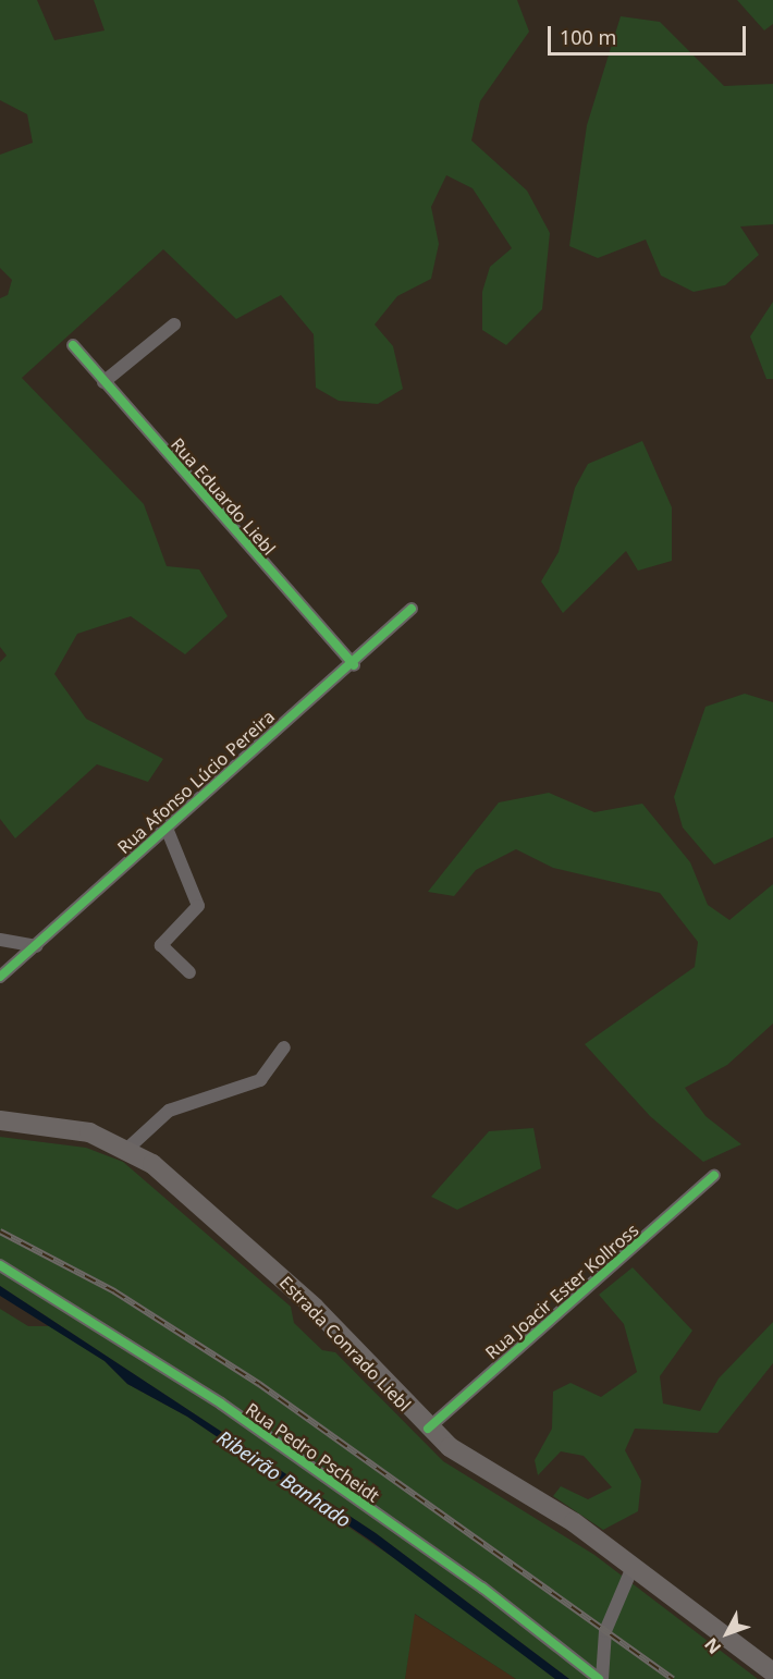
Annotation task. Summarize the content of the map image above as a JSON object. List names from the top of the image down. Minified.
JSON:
{"streets":{"main road":["Estrada Conrado Liebl"],"street":["Rua Eduardo Liebl","Rua Afonso Lúcio Pereira","Rua Joacir Ester Kollross","Rua Pedro Pscheidt"]},"crossings":[["Rua Eduardo Liebl","Rua Afonso Lúcio Pereira"],["Rua Joacir Ester Kollross","Estrada Conrado Liebl"]],"water":["Ribeirão Banhado"],"scale_bar":"100 m","north":"bottom left"}
